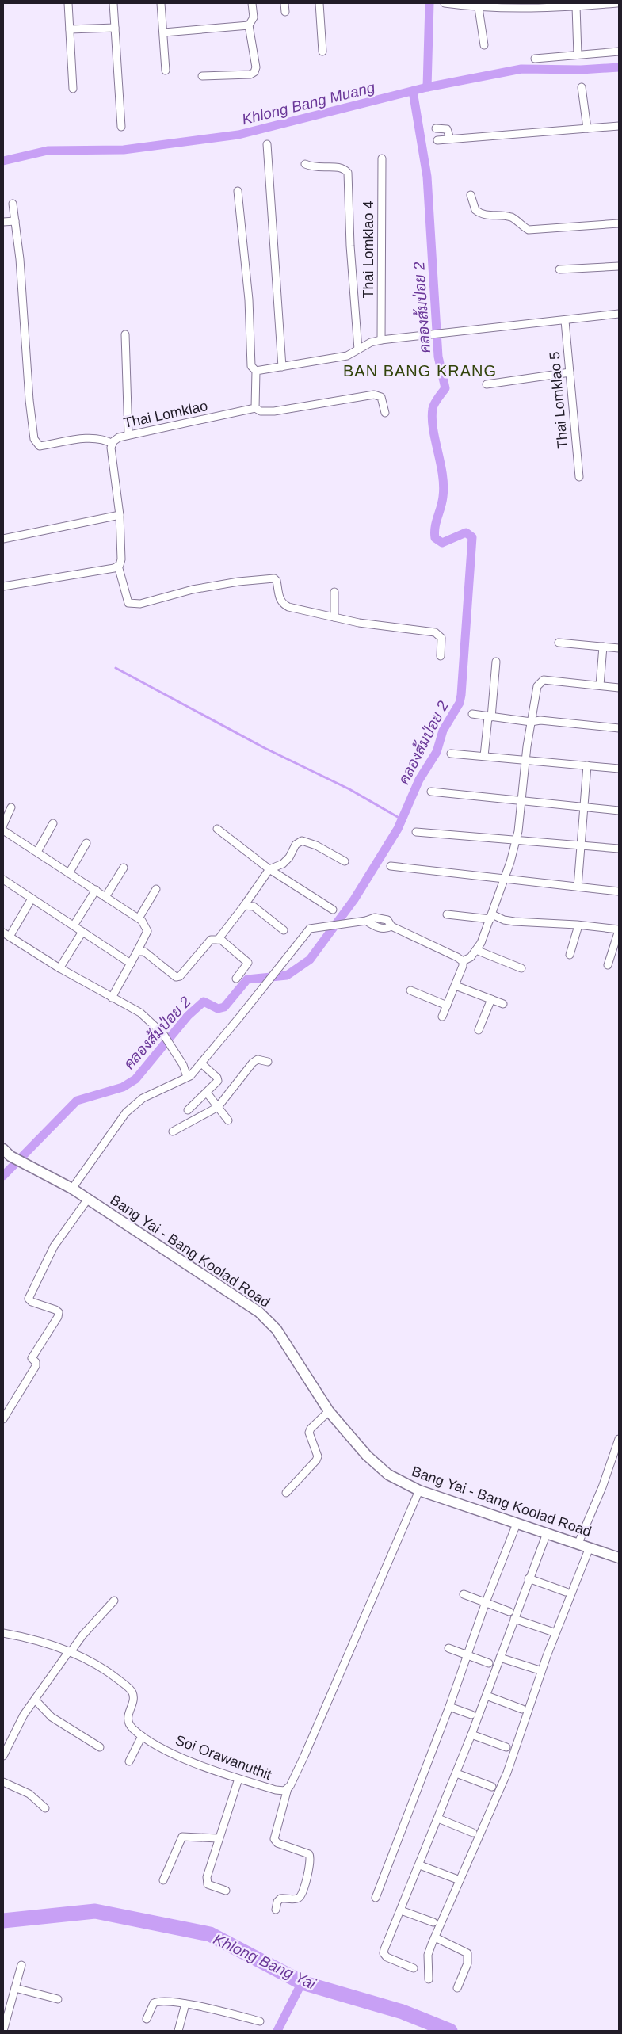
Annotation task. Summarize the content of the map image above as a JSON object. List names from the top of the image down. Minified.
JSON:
{"streets":{"street":["Thai Lomklao 4","Thai Lomklao 5","Thai Lomklao","Bang Yai - Bang Koolad Road","Soi Orawanuthit"]},"crossings":[["Bang Yai - Bang Koolad Road","Soi Orawanuthit"]],"districts":["BAN BANG KRANG"],"water":["Khlong Bang Muang","คลองส้มป่อย 2","Khlong Bang Yai"]}
